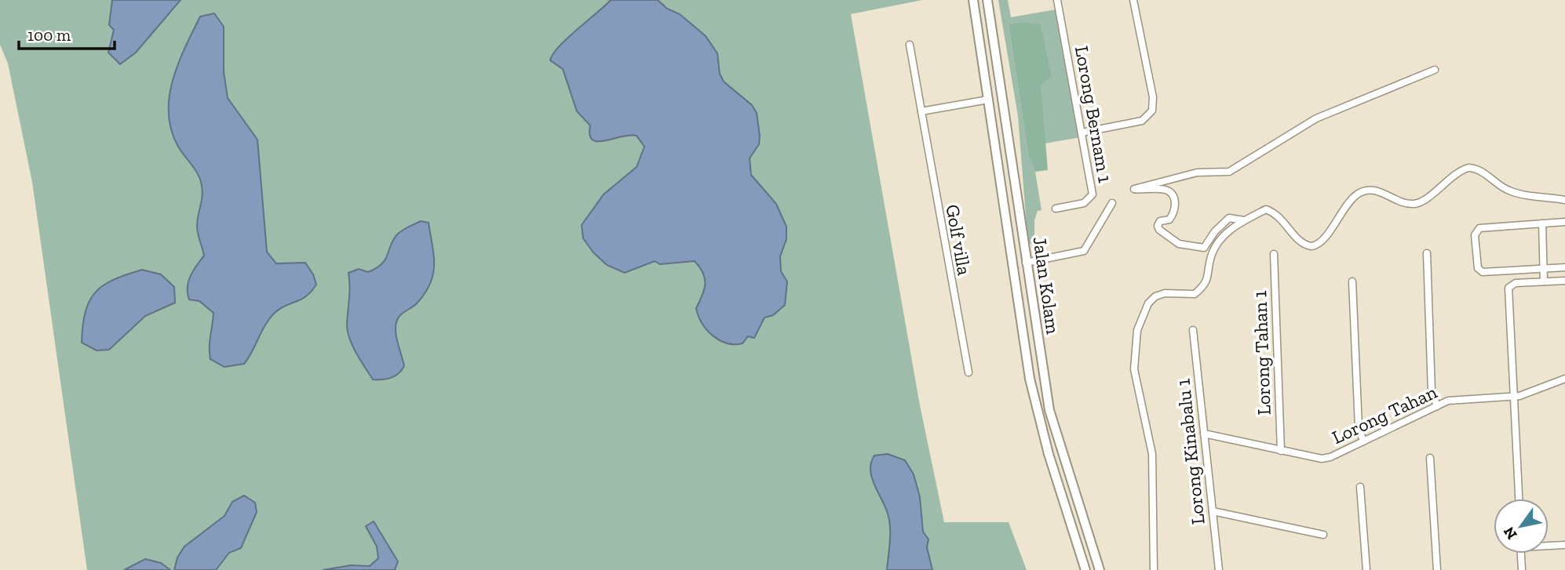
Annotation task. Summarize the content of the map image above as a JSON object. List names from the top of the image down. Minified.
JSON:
{"streets":{"main road":["Jalan Kolam"],"street":["Lorong Bernam 1","Golf villa","Lorong Tahan 1","Lorong Tahan","Lorong Kinabalu 1"]},"crossings":[["Lorong Tahan 1","Lorong Tahan"],["Lorong Tahan","Lorong Kinabalu 1"]],"scale_bar":"100 m","north":"bottom left"}
